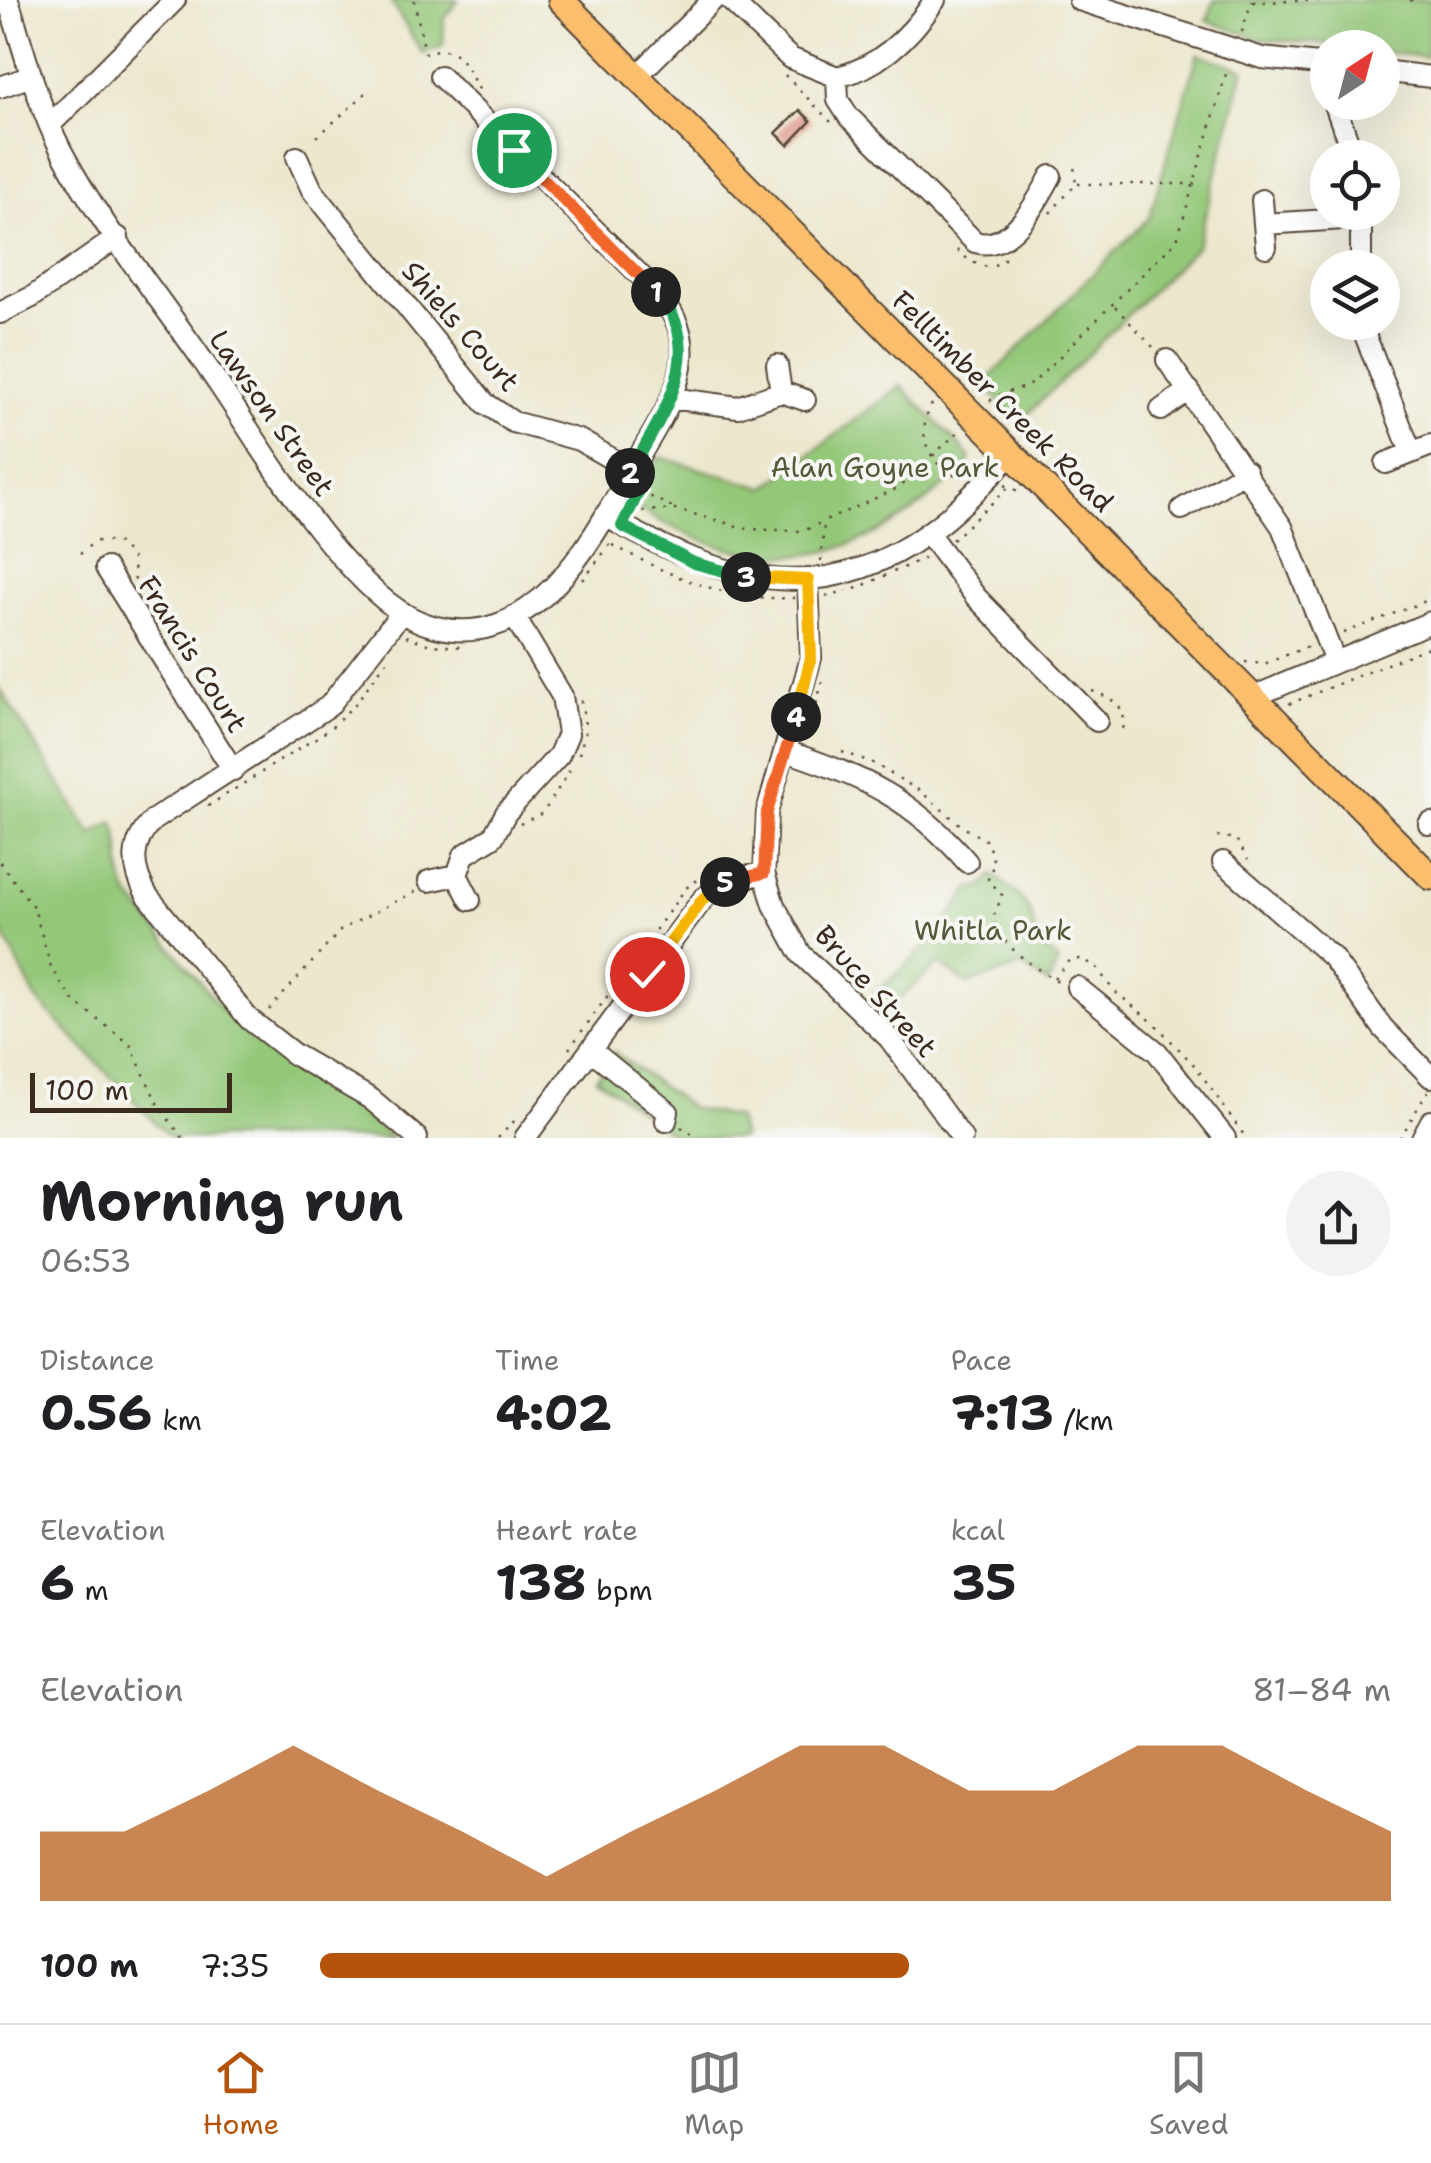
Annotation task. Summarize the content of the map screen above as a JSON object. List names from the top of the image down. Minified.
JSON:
{"streets":{"main road":["Felltimber Creek Road"],"street":["Shiels Court","Lawson Street","Francis Court","Bruce Street"]},"crossings":[["Shiels Court","Lawson Street"]],"parks":["Alan Goyne Park","Whitla Park"],"scale_bar":"100 m","north":"top right","page":{"pins":["1","2","3","4","5"],"scale":"100 m","heading":["Morning run","06:53"],"stats":[["Distance","0.56 km"],["Time","4:02"],["Pace","7:13 /km"],["Elevation","6 m"],["Heart rate","138 bpm"],["kcal","35"]],"chart":["Elevation","81–84 m"],"list":[{"name":"100 m","note":"7:35"}],"tabs":["Home","Map","Saved"]}}
